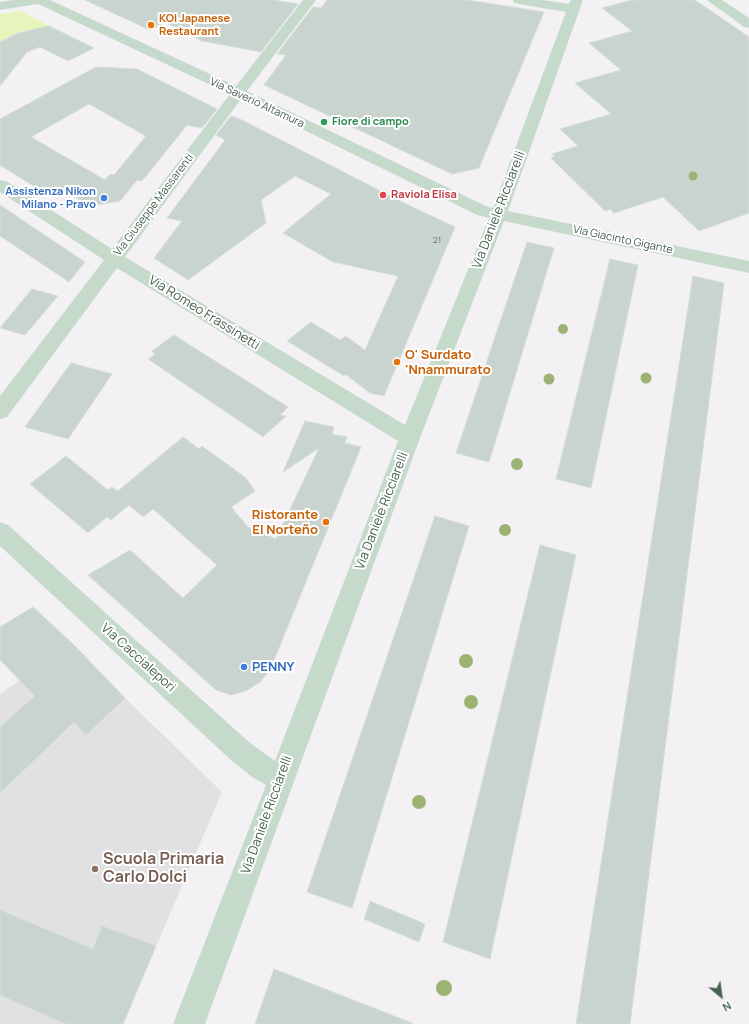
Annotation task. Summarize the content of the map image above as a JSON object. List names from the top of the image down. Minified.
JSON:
{"streets":{"street":["Via Saverio Altamura","Via Giuseppe Massarenti","Via Daniele Ricciarelli","Via Giacinto Gigante","Via Romeo Frassinetti","Via Caccialepori"]},"crossings":[["Via Saverio Altamura","Via Giuseppe Massarenti"],["Via Saverio Altamura","Via Daniele Ricciarelli"],["Via Saverio Altamura","Via Giacinto Gigante"],["Via Giuseppe Massarenti","Via Romeo Frassinetti"],["Via Daniele Ricciarelli","Via Giacinto Gigante"],["Via Daniele Ricciarelli","Via Romeo Frassinetti"],["Via Daniele Ricciarelli","Via Caccialepori"]],"places":["KOI Japanese Restaurant","Fiore di campo","Raviola Elisa","Assistenza Nikon Milano - Pravo","O' Surdato 'Nnammurato","Ristorante El Norteño","PENNY","Scuola Primaria Carlo Dolci"],"house_numbers":["21"],"north":"bottom right"}
